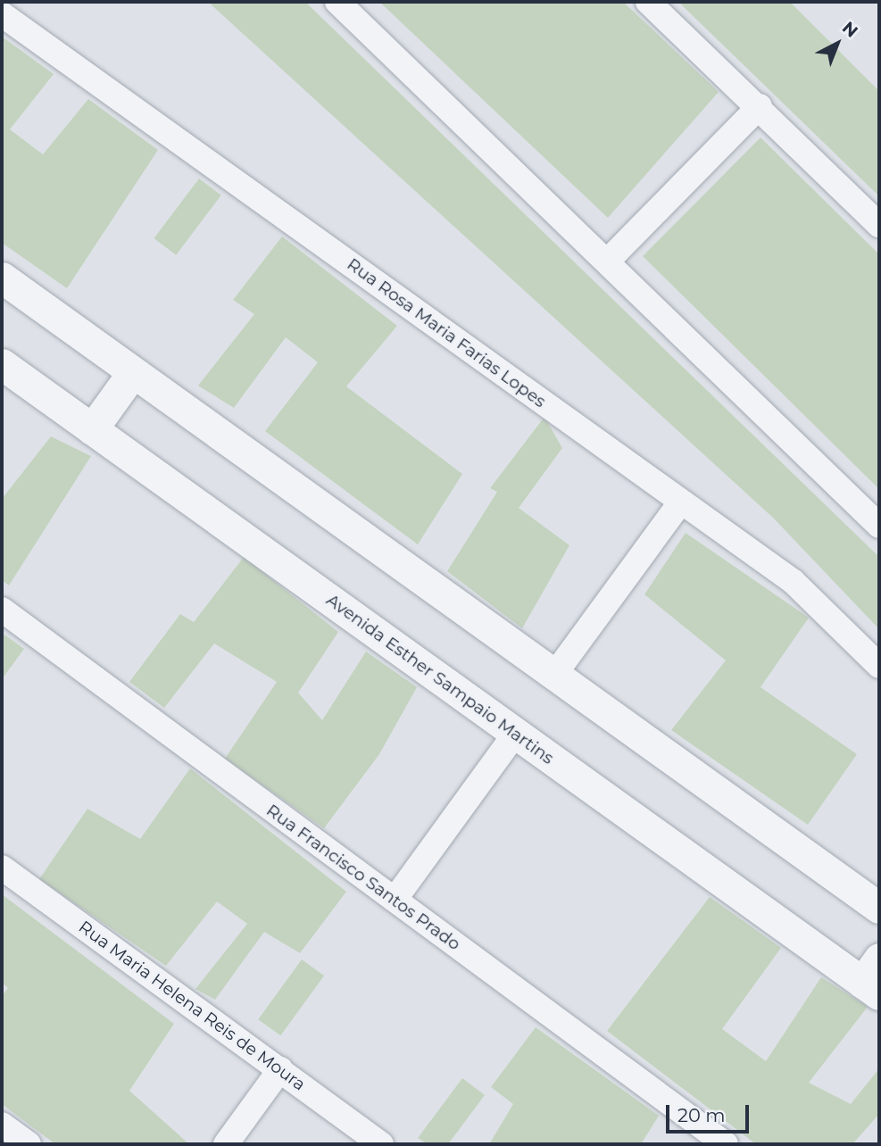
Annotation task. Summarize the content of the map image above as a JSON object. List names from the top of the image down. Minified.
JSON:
{"streets":{"street":["Rua Rosa Maria Farias Lopes","Avenida Esther Sampaio Martins","Rua Francisco Santos Prado","Rua Maria Helena Reis de Moura"]},"scale_bar":"20 m","north":"top right"}
